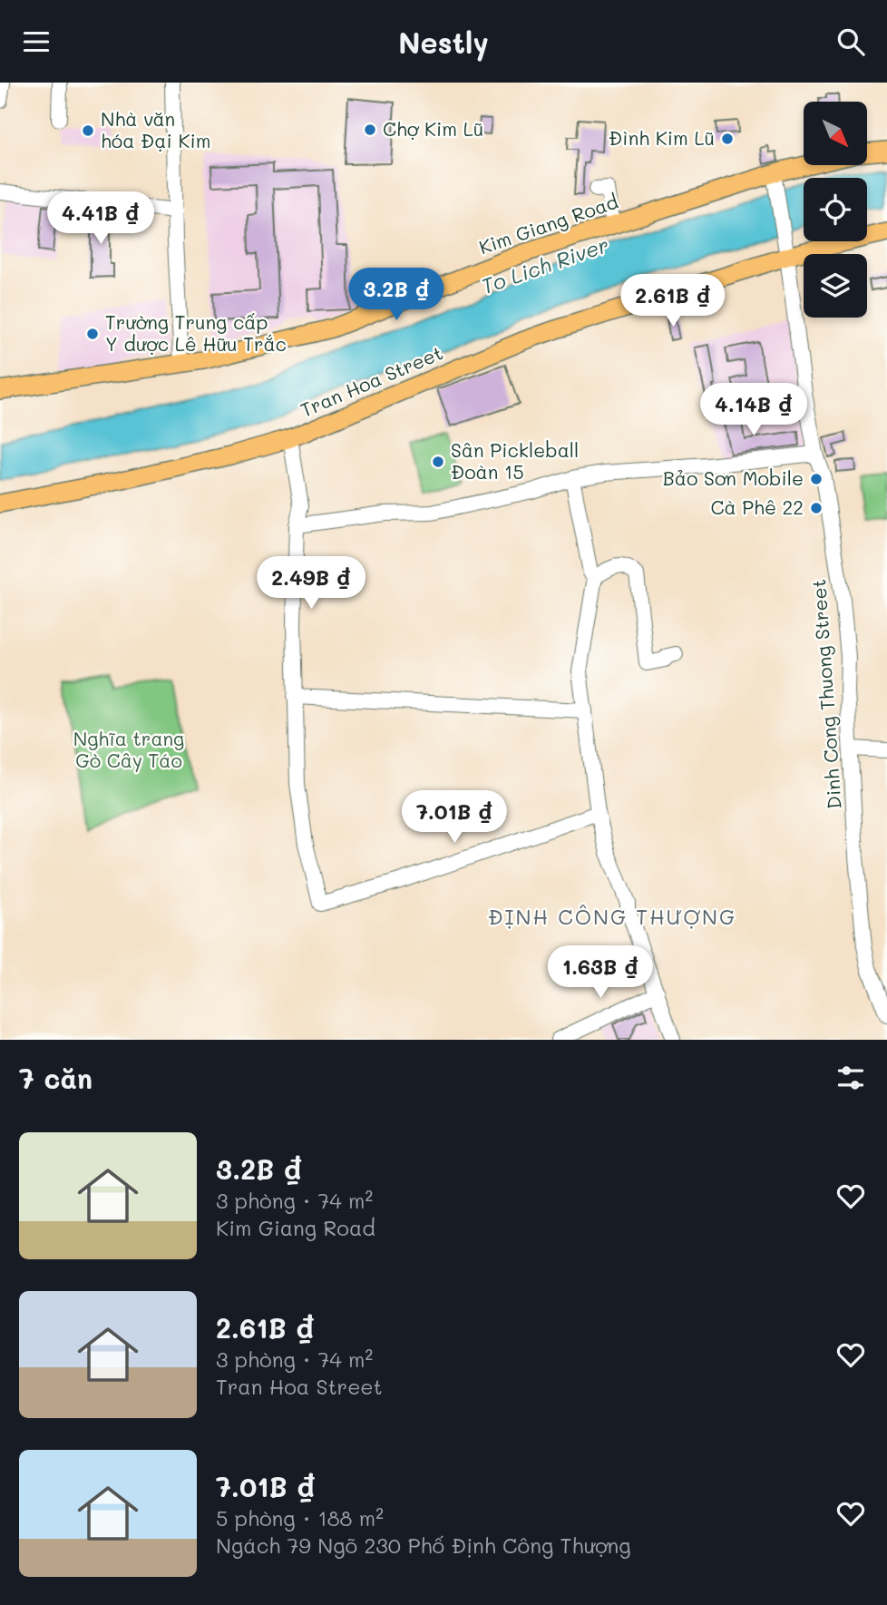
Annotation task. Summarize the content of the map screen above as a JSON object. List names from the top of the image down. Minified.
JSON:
{"streets":{"main road":["Kim Giang Road","Tran Hoa Street"],"street":["Dinh Cong Thuong Street"]},"crossings":[["Kim Giang Road","Dinh Cong Thuong Street"],["Tran Hoa Street","Dinh Cong Thuong Street"]],"districts":["ĐỊNH CÔNG THƯỢNG"],"water":["To Lich River"],"parks":["Nghĩa trang Gò Cây Táo"],"places":["Chợ Kim Lũ","Nhà văn hóa Đại Kim","Đình Kim Lũ","Trường Trung cấp Y dược Lê Hữu Trắc","Sân Pickleball Đoàn 15","Bảo Sơn Mobile","Cà Phê 22"],"north":"bottom right","page":{"header":"Nestly","price":["4.41B ₫","3.2B ₫","2.61B ₫","4.14B ₫","2.49B ₫","7.01B ₫","1.63B ₫"],"heading":"7 căn","list":[{"name":"3.2B ₫","note":"3 phòng · 74 m² · Kim Giang Road"},{"name":"2.61B ₫","note":"3 phòng · 74 m² · Tran Hoa Street"},{"name":"7.01B ₫","note":"5 phòng · 188 m² · Ngách 79 Ngõ 230 Phố Định Công Thượng"}]}}
